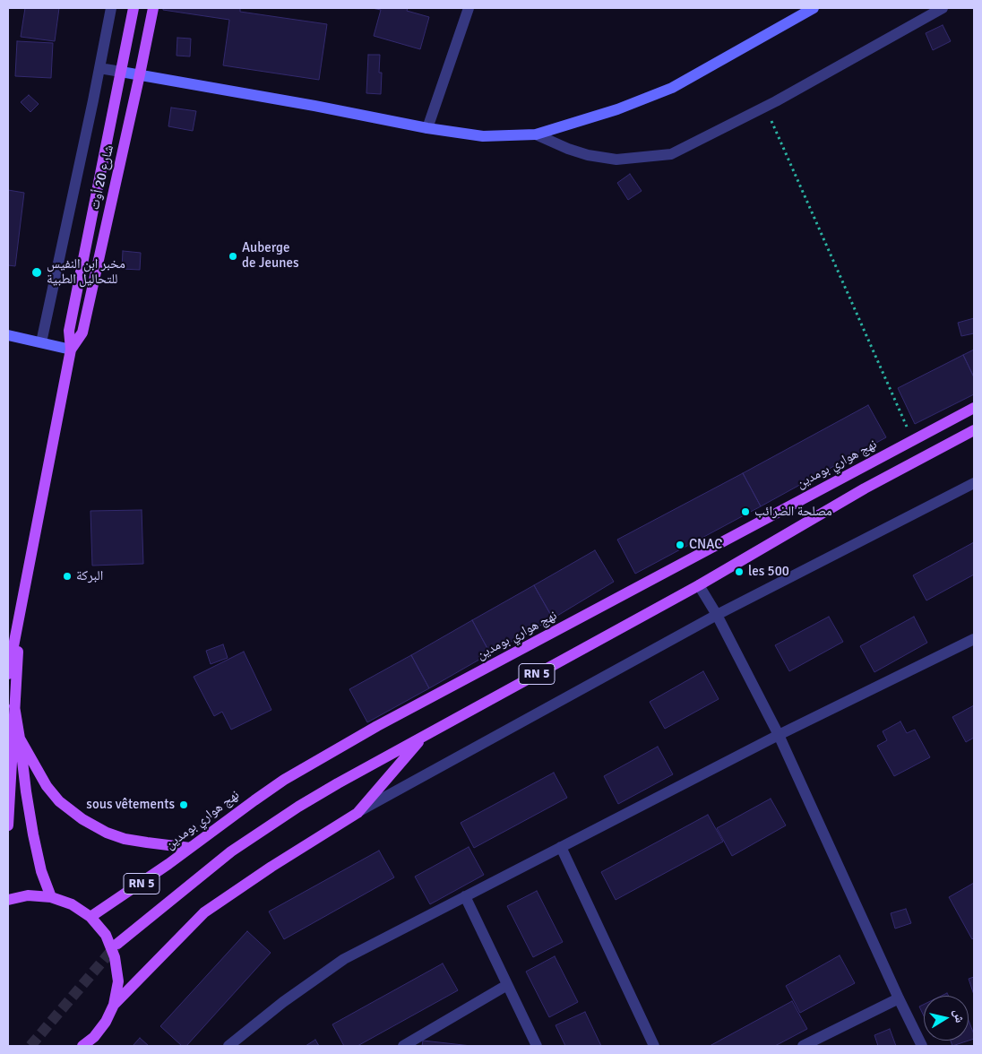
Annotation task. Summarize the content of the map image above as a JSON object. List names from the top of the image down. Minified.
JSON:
{"streets":{"main road":["شارع 20 أوت","نهج هواري بومدين","RN 5"]},"places":["Auberge de Jeunes","مخبر ابن النفيس للتحاليل الطبية","مصلحة الضرائب","CNAC","les 500","البركة","sous vêtements"],"north":"right"}
